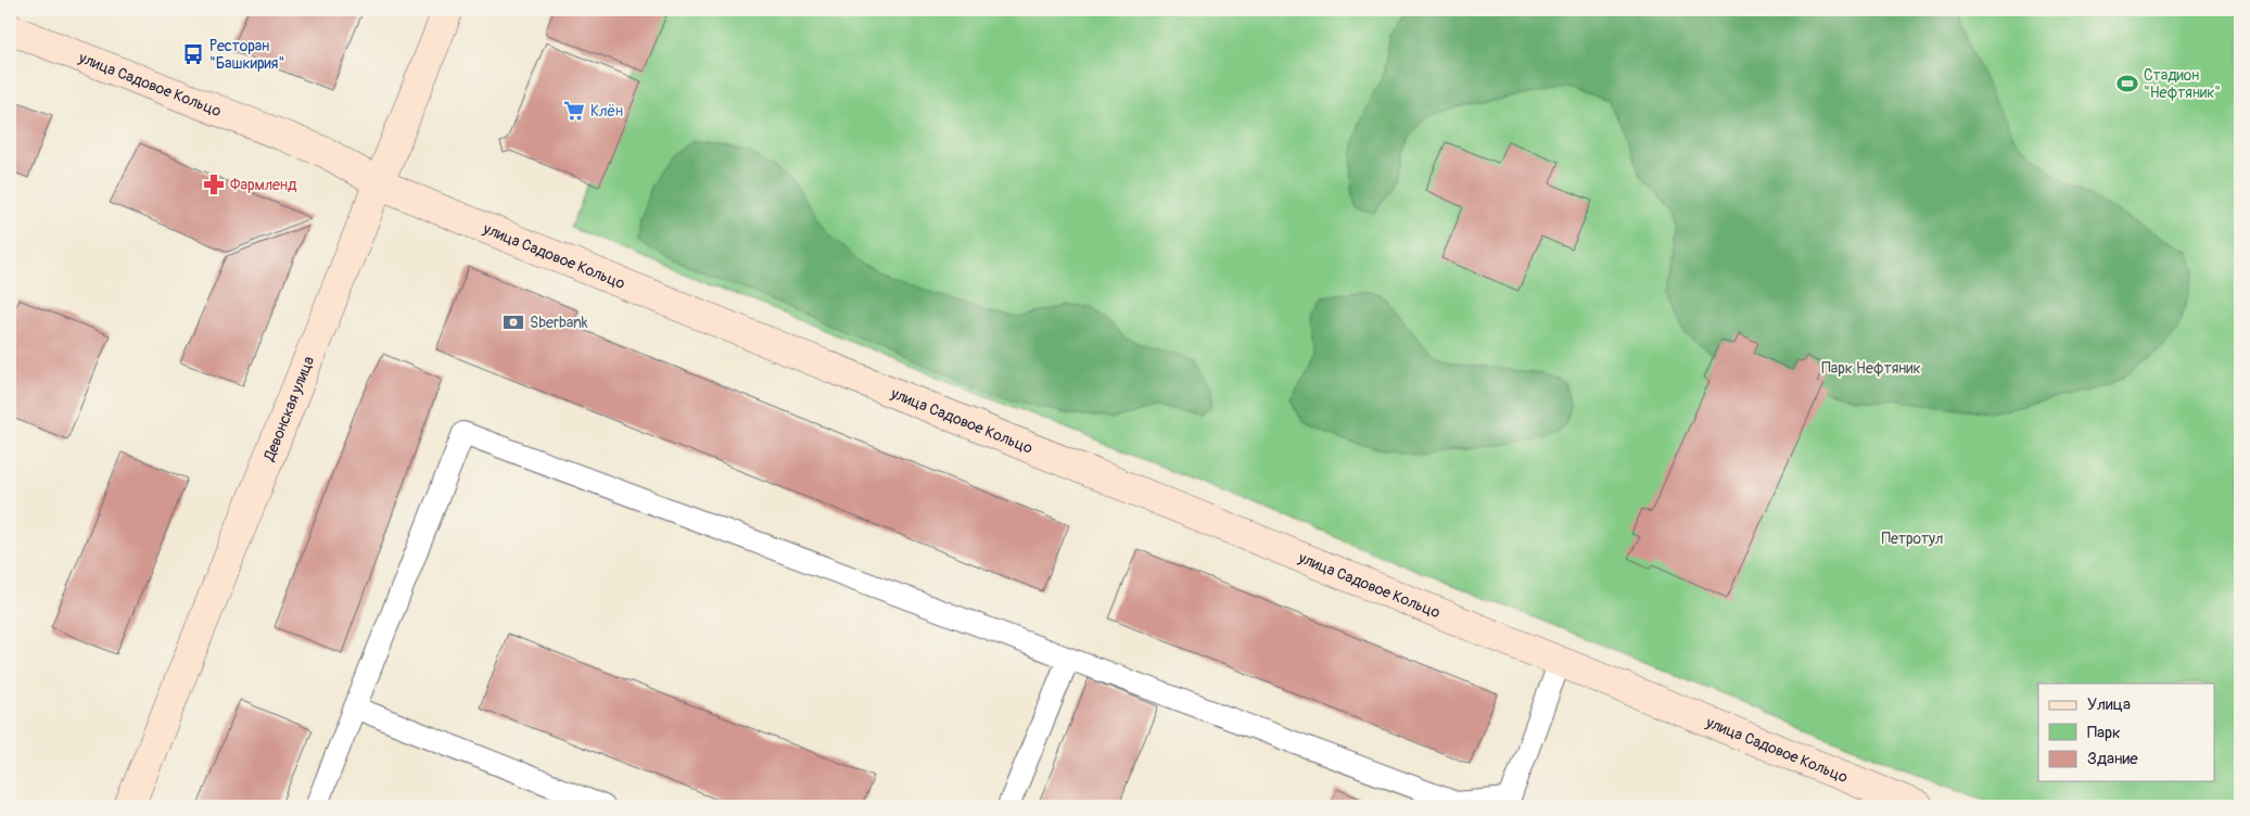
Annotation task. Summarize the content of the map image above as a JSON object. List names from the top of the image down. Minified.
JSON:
{"streets":{"main road":["улица Садовое Кольцо","Девонская улица"]},"crossings":[["улица Садовое Кольцо","Девонская улица"]],"parks":["Парк Нефтяник","Петротул"],"places":{"bus stop":["Ресторан \"Башкирия\""],"sports":["Стадион \"Нефтяник\""],"supermarket":["Клён"],"pharmacy":["Фармленд"],"bank":["Sberbank"]},"legend":["Улица","Парк","Здание"]}
